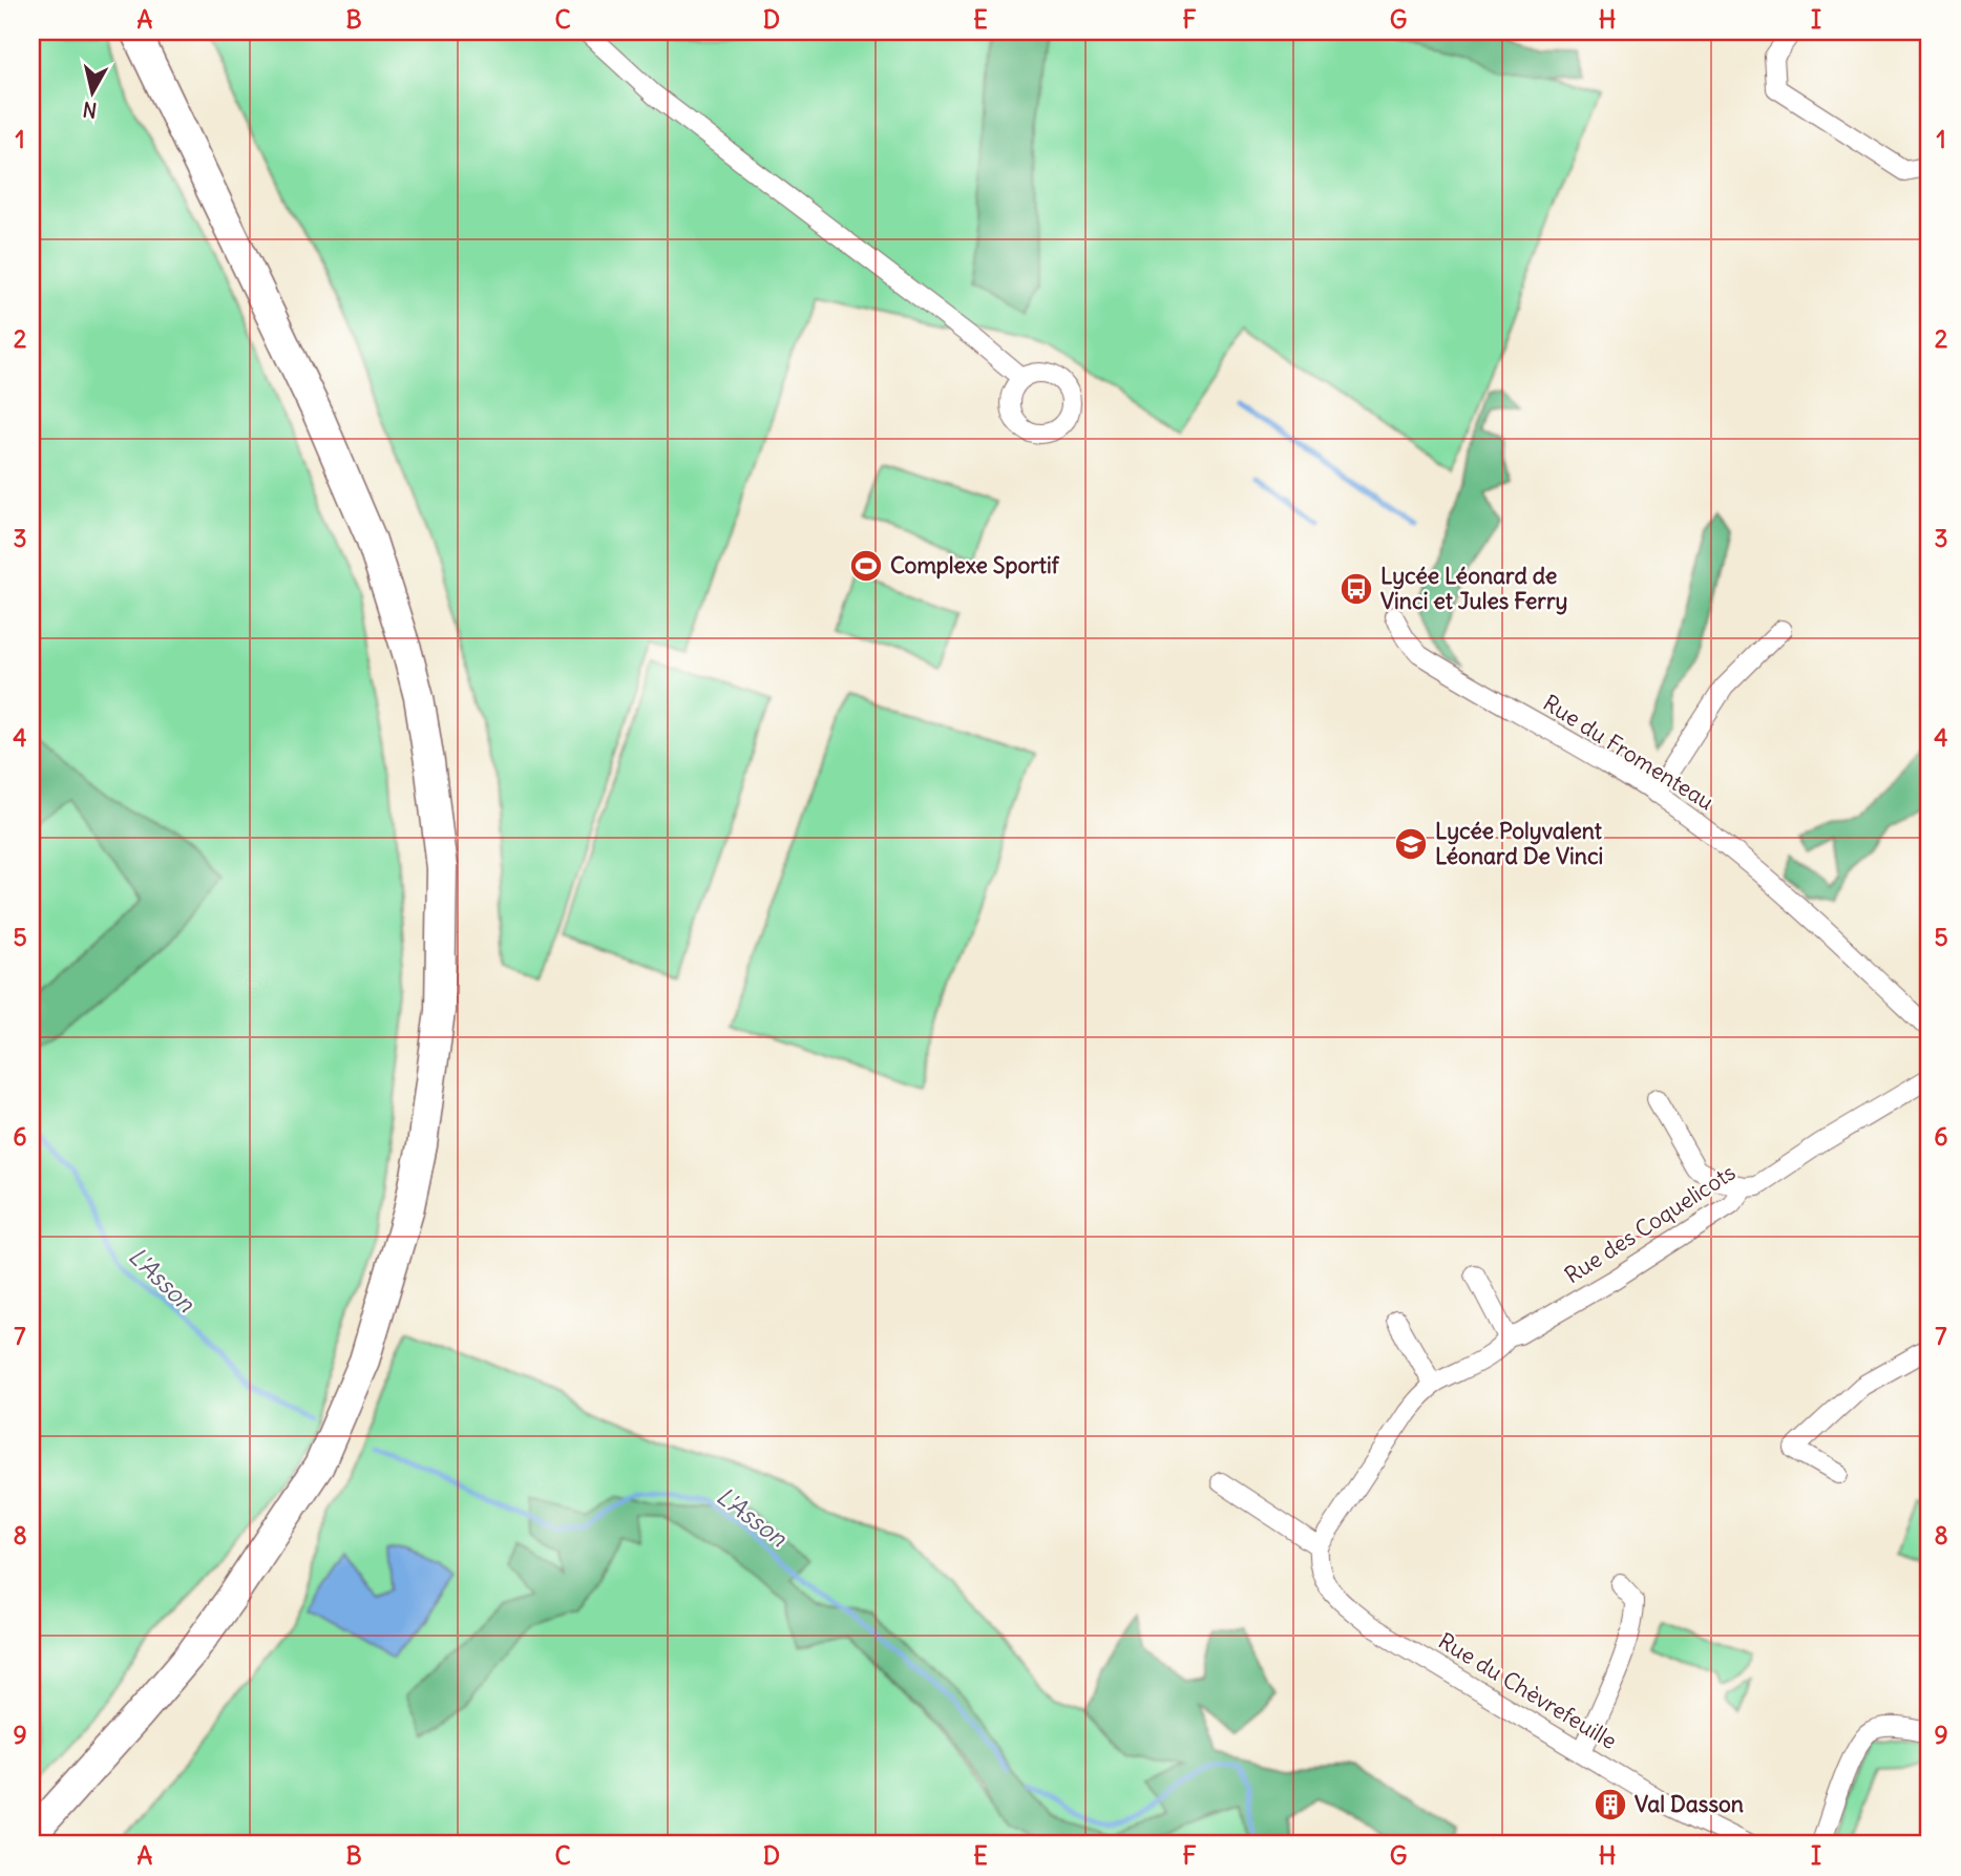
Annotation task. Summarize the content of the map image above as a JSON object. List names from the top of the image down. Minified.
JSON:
{"streets":{"street":["Rue du Fromenteau","Rue des Coquelicots","Rue du Chèvrefeuille"]},"crossings":[["Rue des Coquelicots","Rue du Chèvrefeuille"]],"water":["L'Asson"],"places":{"sports":["Complexe Sportif"],"bus stop":["Lycée Léonard de Vinci et Jules Ferry"],"school or university":["Lycée Polyvalent Léonard De Vinci"],"building":["Val Dasson"]},"north":"bottom","grid":{"columns":["A","B","C","D","E","F","G","H","I"],"rows":["1","2","3","4","5","6","7","8","9"]}}
